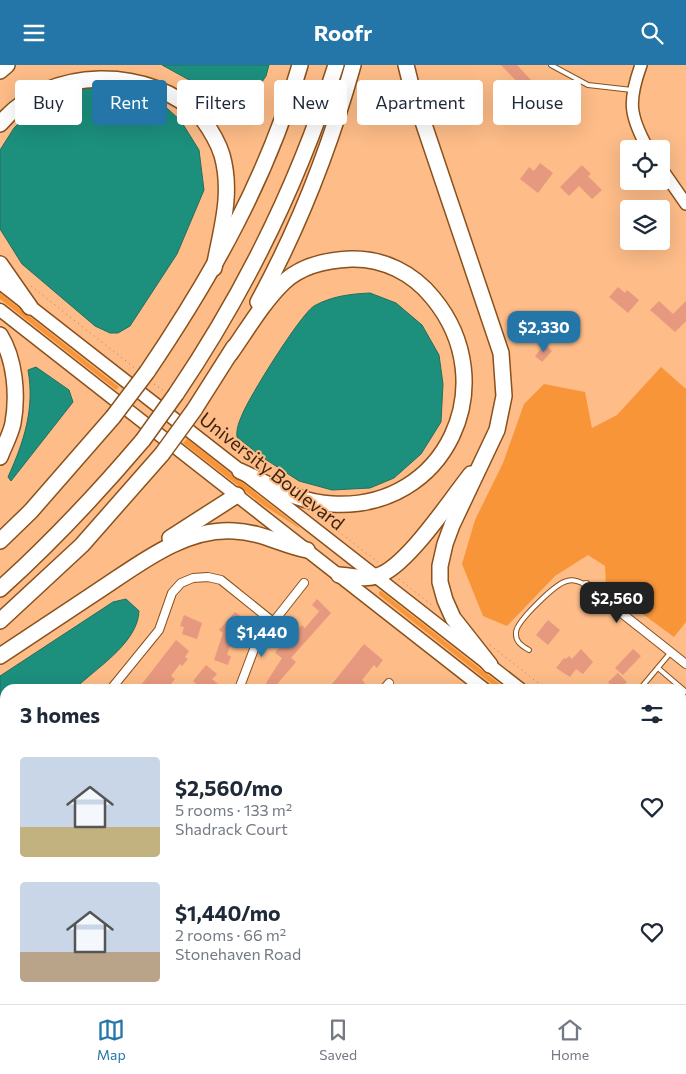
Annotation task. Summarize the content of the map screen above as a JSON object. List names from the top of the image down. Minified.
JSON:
{"streets":{"main road":["University Boulevard"]},"page":{"header":"Roofr","chip":["Buy","Rent","Filters","New","Apartment","House"],"price":["$2,330","$2,560","$1,440"],"heading":"3 homes","list":[{"name":"$2,560/mo","note":"5 rooms · 133 m² · Shadrack Court"},{"name":"$1,440/mo","note":"2 rooms · 66 m² · Stonehaven Road"}],"tabs":["Map","Saved","Home"]}}
